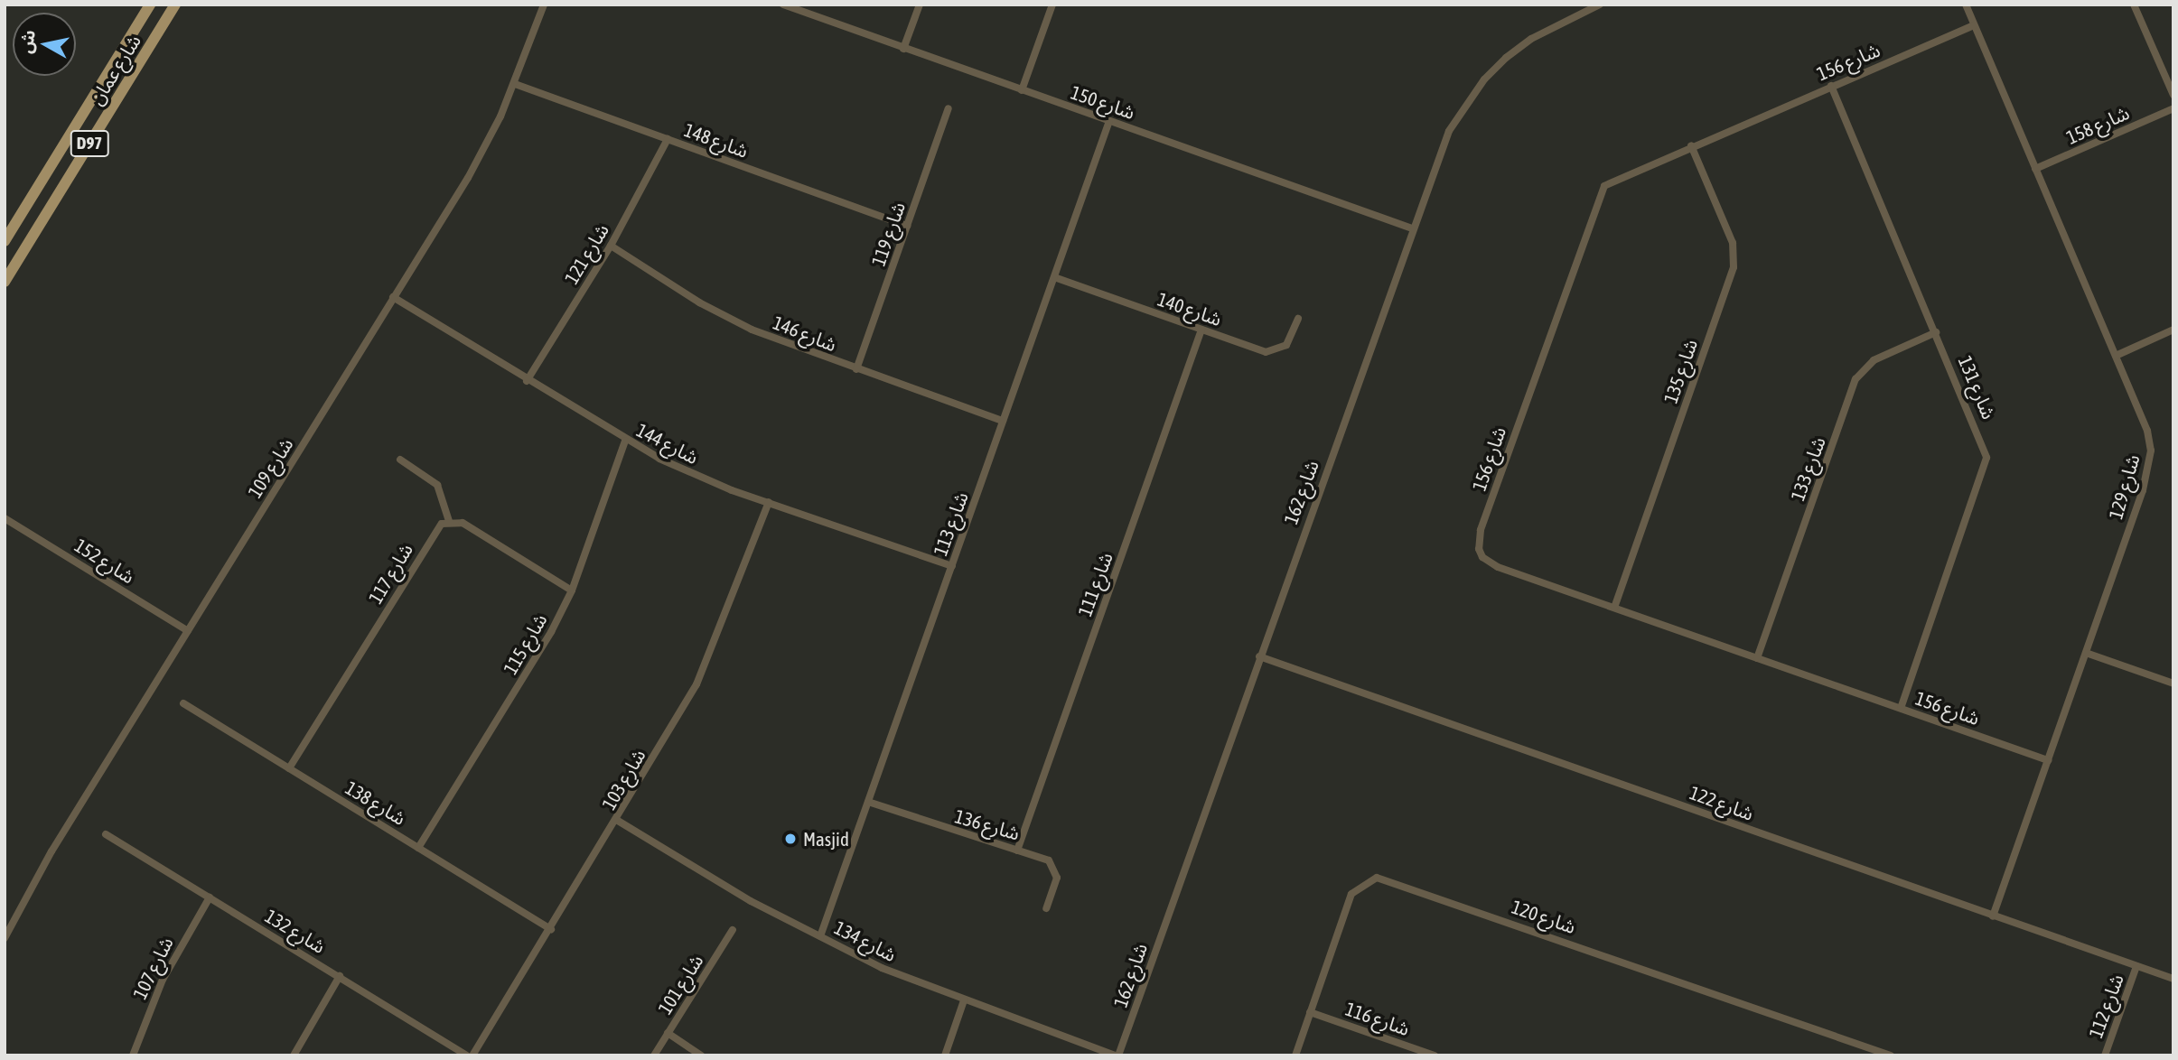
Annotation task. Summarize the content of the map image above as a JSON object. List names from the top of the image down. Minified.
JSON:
{"streets":{"main road":["شارع عمان","D97"],"street":["شارع 156","شارع 150","شارع 158","شارع 148","شارع 119","شارع 121","شارع 140","شارع 146","شارع 135","شارع 131","شارع 144","شارع 109","شارع 133","شارع 129","شارع 162","شارع 113","شارع 152","شارع 117","شارع 111","شارع 115","شارع 103","شارع 138","شارع 122","شارع 136","شارع 120","شارع 132","شارع 134","شارع 107","شارع 101","شارع 112","شارع 116"]},"crossings":[["شارع 156","شارع 135"],["شارع 156","شارع 131"],["شارع 156","شارع 133"],["شارع 156","شارع 129"],["شارع 150","شارع 162"],["شارع 150","شارع 113"],["شارع 158","شارع 129"],["شارع 148","شارع 119"],["شارع 148","شارع 121"],["شارع 148","شارع 109"],["شارع 119","شارع 146"],["شارع 121","شارع 146"],["شارع 121","شارع 144"],["شارع 140","شارع 113"],["شارع 140","شارع 111"],["شارع 146","شارع 113"],["شارع 131","شارع 133"],["شارع 144","شارع 109"],["شارع 144","شارع 113"],["شارع 144","شارع 115"],["شارع 144","شارع 103"],["شارع 109","شارع 152"],["شارع 129","شارع 122"],["شارع 162","شارع 122"],["شارع 162","شارع 134"],["شارع 113","شارع 136"],["شارع 113","شارع 134"],["شارع 117","شارع 138"],["شارع 111","شارع 136"],["شارع 115","شارع 138"],["شارع 103","شارع 138"],["شارع 103","شارع 134"],["شارع 122","شارع 112"],["شارع 120","شارع 116"],["شارع 132","شارع 107"]],"places":["Masjid"],"north":"left"}
